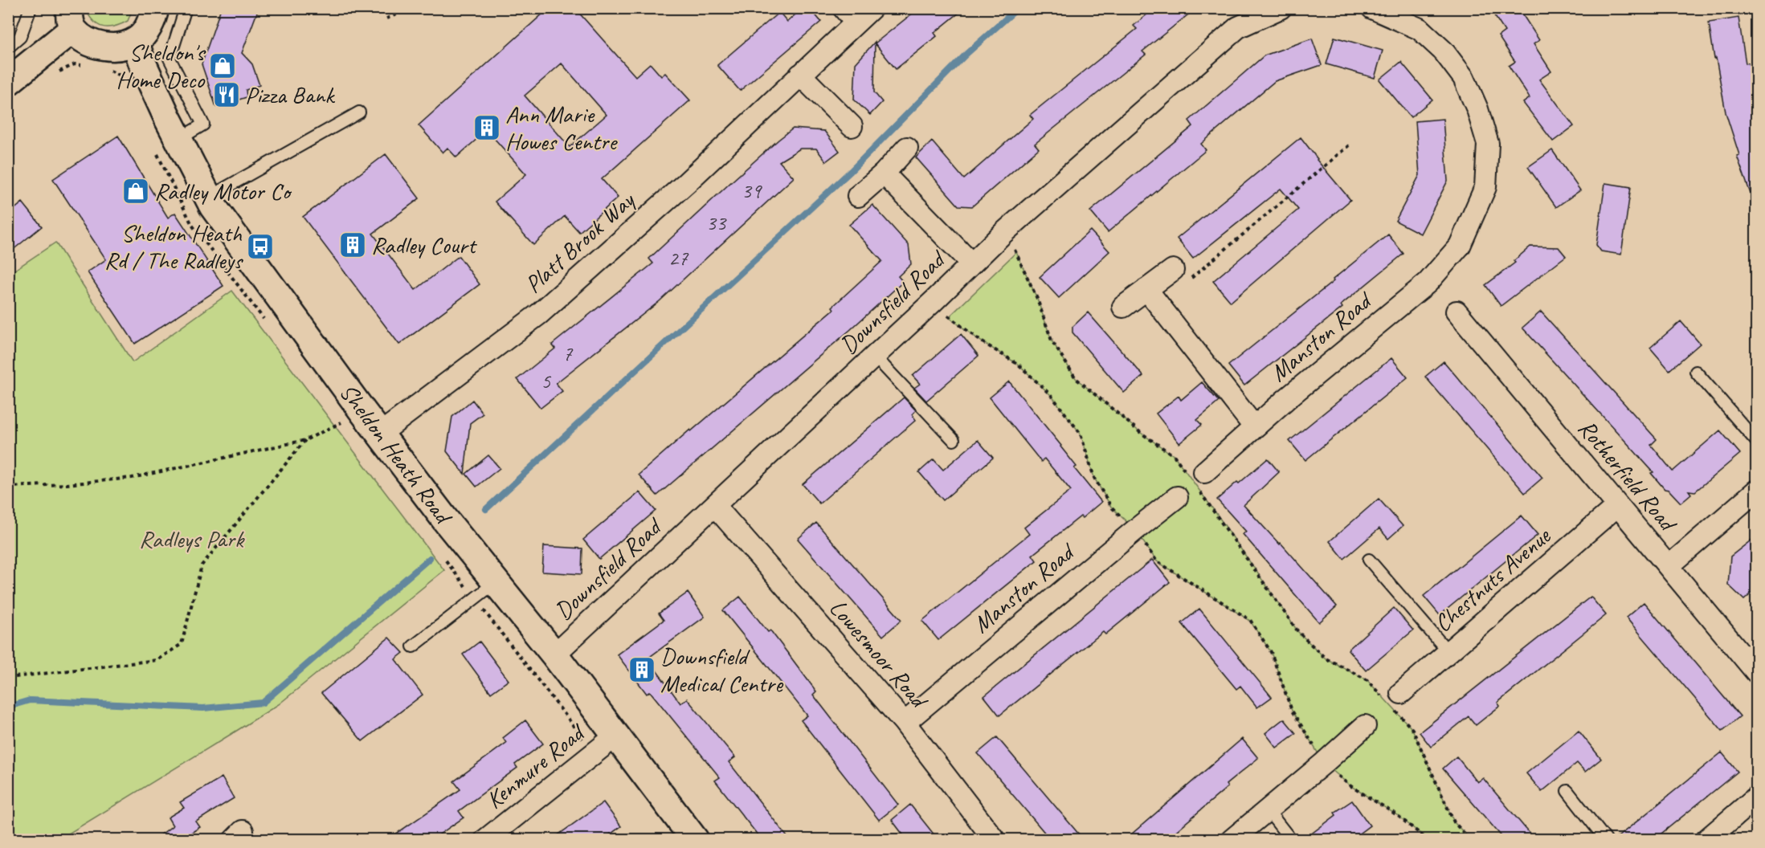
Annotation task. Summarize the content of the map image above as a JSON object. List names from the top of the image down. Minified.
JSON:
{"streets":{"street":["Platt Brook Way","Downsfield Road","Manston Road","Sheldon Heath Road","Rotherfield Road","Chestnuts Avenue","Lowesmoor Road","Kenmure Road"]},"crossings":[["Platt Brook Way","Sheldon Heath Road"],["Downsfield Road","Sheldon Heath Road"],["Downsfield Road","Lowesmoor Road"],["Manston Road","Lowesmoor Road"],["Sheldon Heath Road","Kenmure Road"],["Rotherfield Road","Chestnuts Avenue"]],"parks":["Radleys Park"],"places":{"shop":["Sheldon's Home Deco","Radley Motor Co"],"restaurant":["Pizza Bank"],"building":["Ann Marie Howes Centre","Radley Court","Downsfield Medical Centre"],"bus stop":["Sheldon Heath Rd / The Radleys"]},"house_numbers":["39","33","27","7","5"]}
